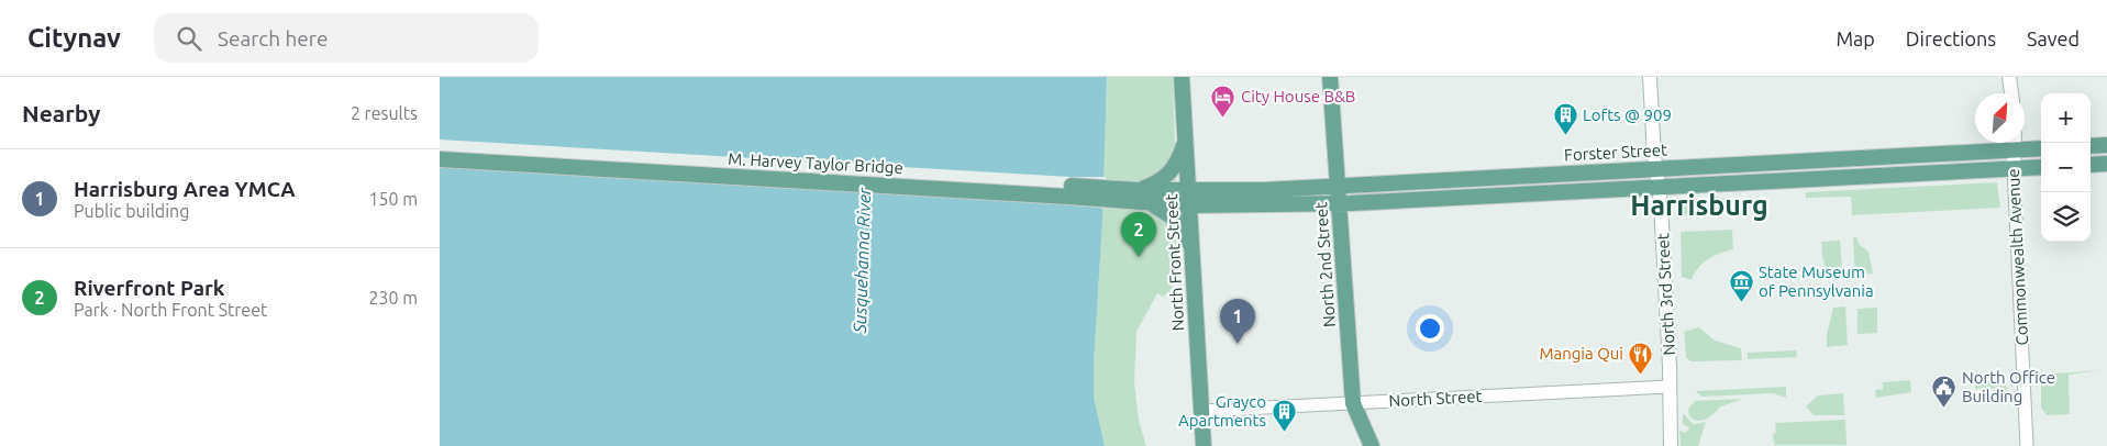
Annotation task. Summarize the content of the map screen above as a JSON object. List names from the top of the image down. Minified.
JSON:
{"streets":{"main road":["Forster Street","M. Harvey Taylor Bridge","Commonwealth Avenue","North Front Street","North 2nd Street","North 3rd Street"],"street":["North Street"]},"crossings":[["Forster Street","M. Harvey Taylor Bridge"],["Forster Street","Commonwealth Avenue"],["Forster Street","North Front Street"],["Forster Street","North 2nd Street"],["Forster Street","North 3rd Street"],["M. Harvey Taylor Bridge","North Front Street"],["North Front Street","North Street"],["North 2nd Street","North Street"],["North 3rd Street","North Street"]],"districts":["Harrisburg"],"water":["Susquehanna River"],"places":{"hotel":["City House B&B"],"building":["Lofts @ 909","Grayco Apartments"],"museum":["State Museum of Pennsylvania"],"restaurant":["Mangia Qui"],"public building":["North Office Building"]},"north":"top right","page":{"header":"Citynav","search":"Search here","nav":["Map","Directions","Saved"],"heading":["Nearby","2 results"],"map_buttons":["+","−"],"list":[{"mark":"1","name":"Harrisburg Area YMCA","note":"Public building","value":"150 m"},{"mark":"2","name":"Riverfront Park","note":"Park · North Front Street","value":"230 m"}],"pins":["2","1"]}}
